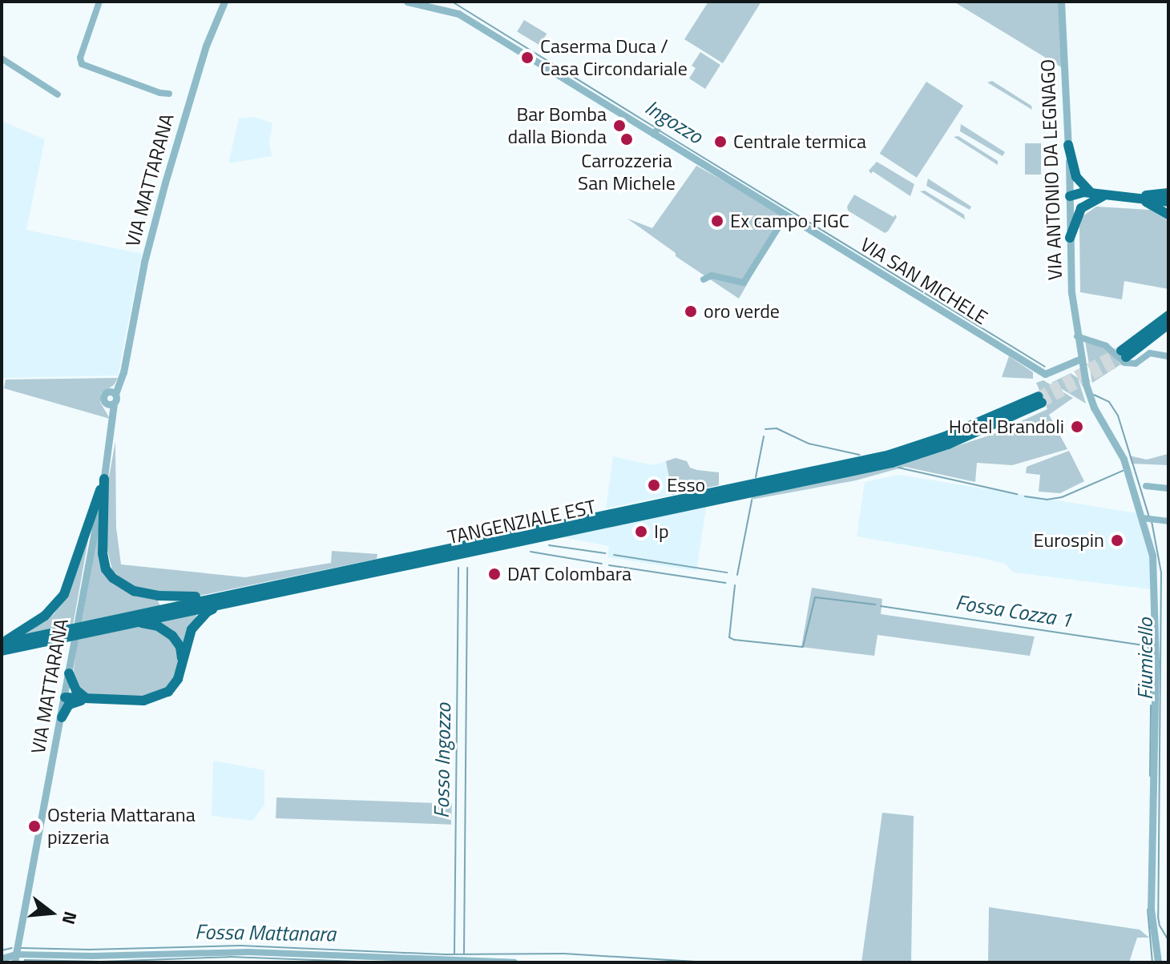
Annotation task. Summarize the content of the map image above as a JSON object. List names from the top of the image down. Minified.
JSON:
{"streets":{"highway":["TANGENZIALE EST"],"street":["VIA ANTONIO DA LEGNAGO","VIA MATTARANA","VIA SAN MICHELE"]},"crossings":[["VIA ANTONIO DA LEGNAGO","VIA SAN MICHELE"]],"water":["Ingozzo","Fossa Cozza 1","Fiumicello","Fosso Ingozzo","Fossa Mattanara"],"places":["Caserma Duca / Casa Circondariale","Bar Bomba dalla Bionda","Carrozzeria San Michele","Centrale termica","Ex campo FIGC","oro verde","Hotel Brandoli","Esso","Ip","Eurospin","DAT Colombara","Osteria Mattarana pizzeria"],"north":"right"}
